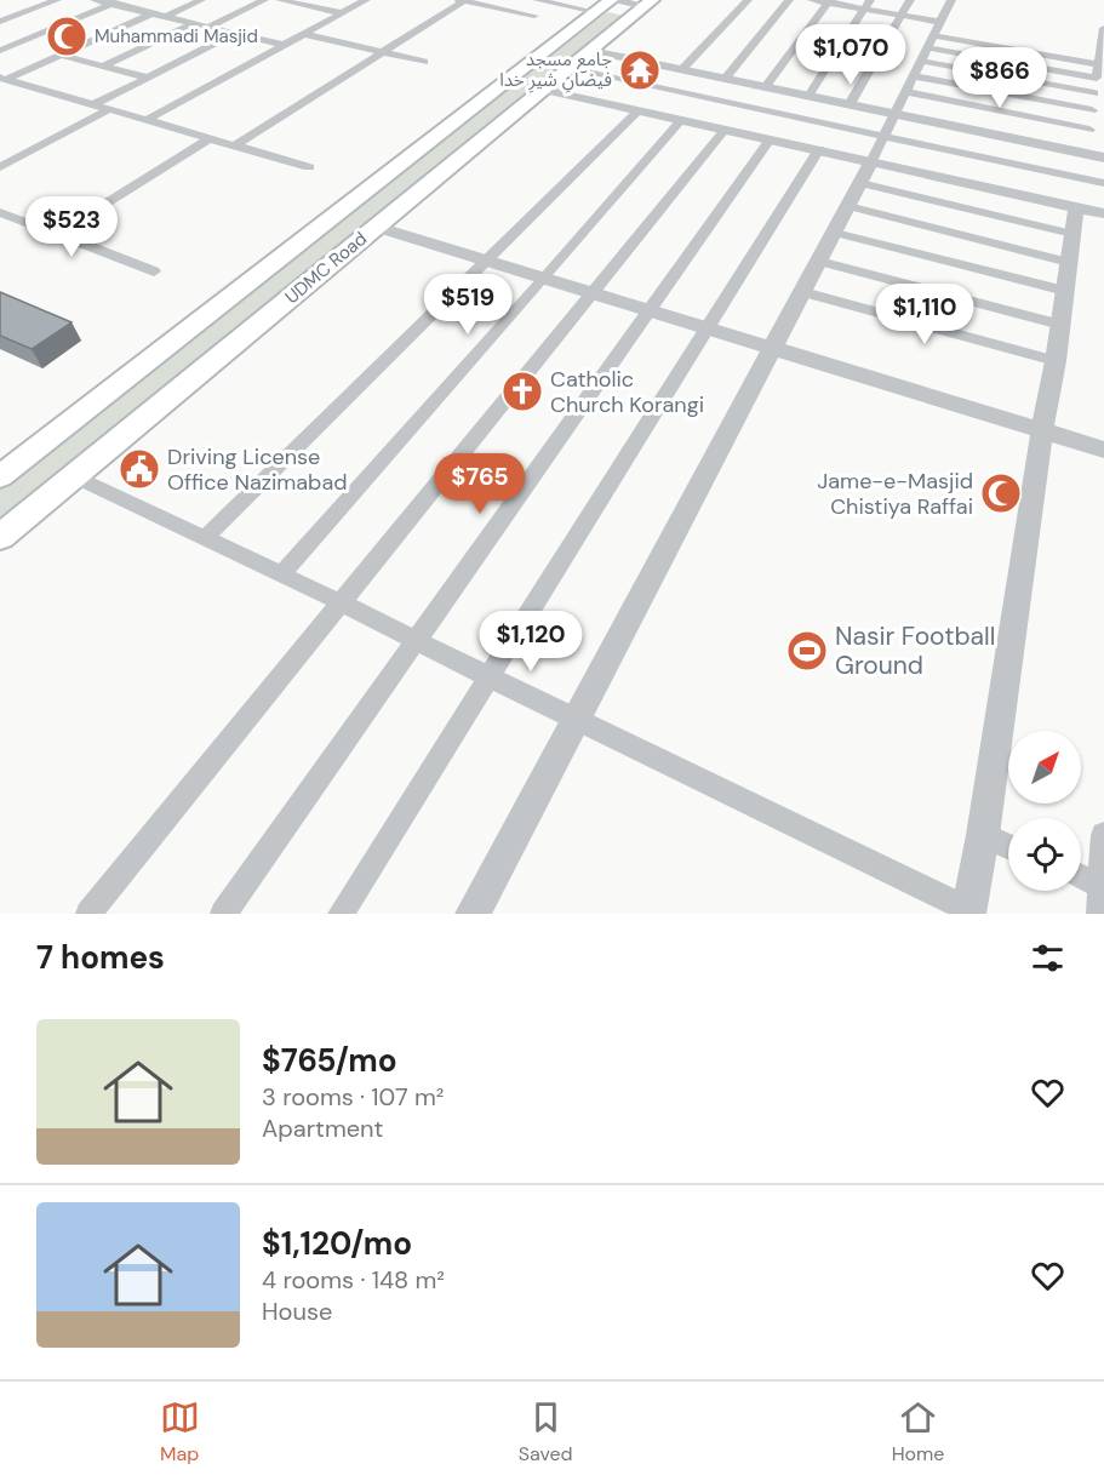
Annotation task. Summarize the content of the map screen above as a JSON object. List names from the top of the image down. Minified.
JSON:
{"streets":{"main road":["UDMC Road"]},"places":{"mosque":["Muhammadi Masjid","Jame-e-Masjid Chistiya Raffai"],"temple":["جامع مسجد فیضانِ شیرِ خدا"],"church":["Catholic Church Korangi"],"public building":["Driving License Office Nazimabad"],"sports":["Nasir Football Ground"]},"north":"top right","page":{"price":["$1,070","$866","$523","$519","$1,110","$765","$1,120"],"heading":"7 homes","list":[{"name":"$765/mo","note":"3 rooms · 107 m² · Apartment"},{"name":"$1,120/mo","note":"4 rooms · 148 m² · House"}],"tabs":["Map","Saved","Home"]}}
